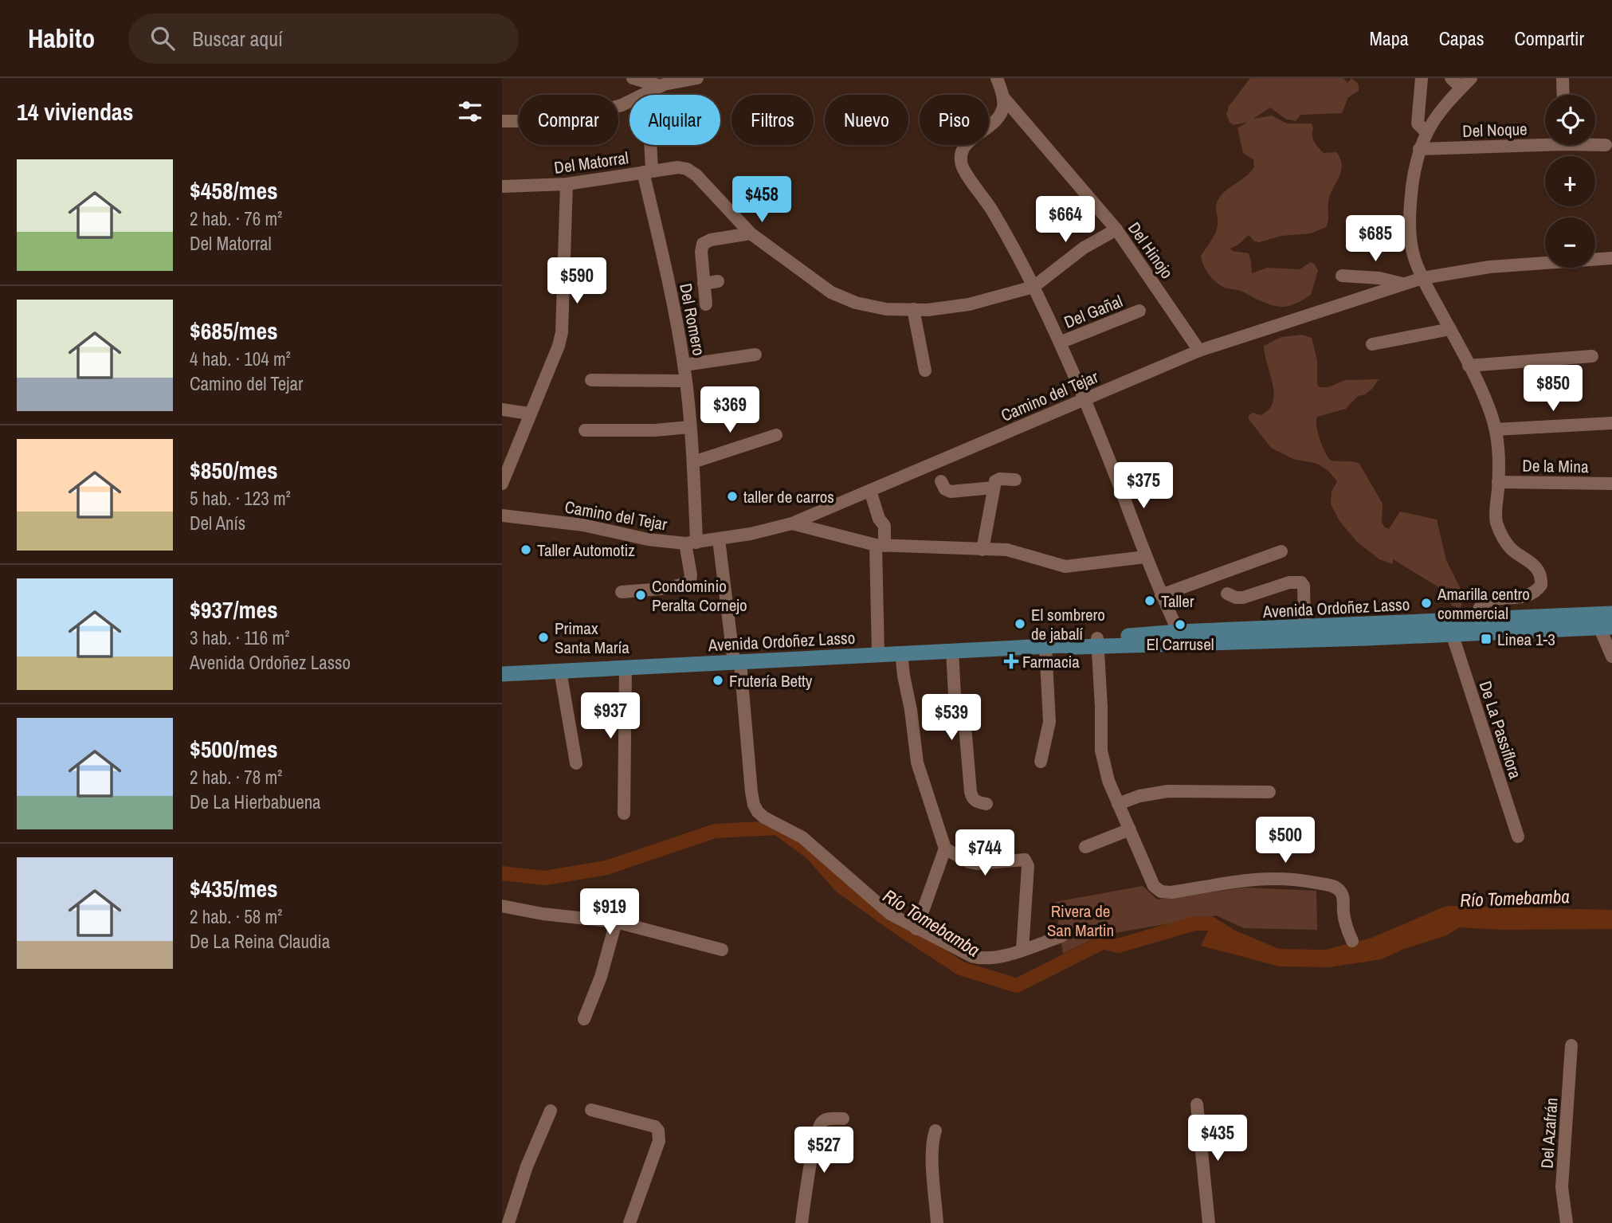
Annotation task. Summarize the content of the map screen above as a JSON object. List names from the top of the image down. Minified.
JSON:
{"streets":{"main road":["Avenida Ordoñez Lasso"],"street":["Del Noque","Del Matorral","Del Hinojo","Del Gañal","Del Romero","Camino del Tejar","De la Mina","De La Passiflora","Del Azafrán"]},"crossings":[["Del Matorral","Del Romero"],["Del Hinojo","Camino del Tejar"],["Del Romero","Camino del Tejar"],["Avenida Ordoñez Lasso","De La Passiflora"]],"water":["Río Tomebamba"],"parks":["Rivera de San Martin"],"places":{"other":["taller de carros","Taller Automotiz","Condominio Peralta Cornejo","Taller","Amarilla centro commercial","El sombrero de jabalí","El Carrusel","Primax Santa María","Frutería Betty"],"transit":["Linea 1-3"],"health":["Farmacia"]},"page":{"header":"Habito","search":"Buscar aquí","nav":["Mapa","Capas","Compartir"],"heading":"14 viviendas","map_buttons":["+","−"],"chip":["Comprar","Alquilar","Filtros","Nuevo","Piso"],"list":[{"name":"$458/mes","note":"2 hab. · 76 m² · Del Matorral"},{"name":"$685/mes","note":"4 hab. · 104 m² · Camino del Tejar"},{"name":"$850/mes","note":"5 hab. · 123 m² · Del Anís"},{"name":"$937/mes","note":"3 hab. · 116 m² · Avenida Ordoñez Lasso"},{"name":"$500/mes","note":"2 hab. · 78 m² · De La Hierbabuena"},{"name":"$435/mes","note":"2 hab. · 58 m² · De La Reina Claudia"}],"price":["$458","$664","$685","$590","$850","$369","$375","$937","$539","$500","$744","$919","$435","$527"]}}
